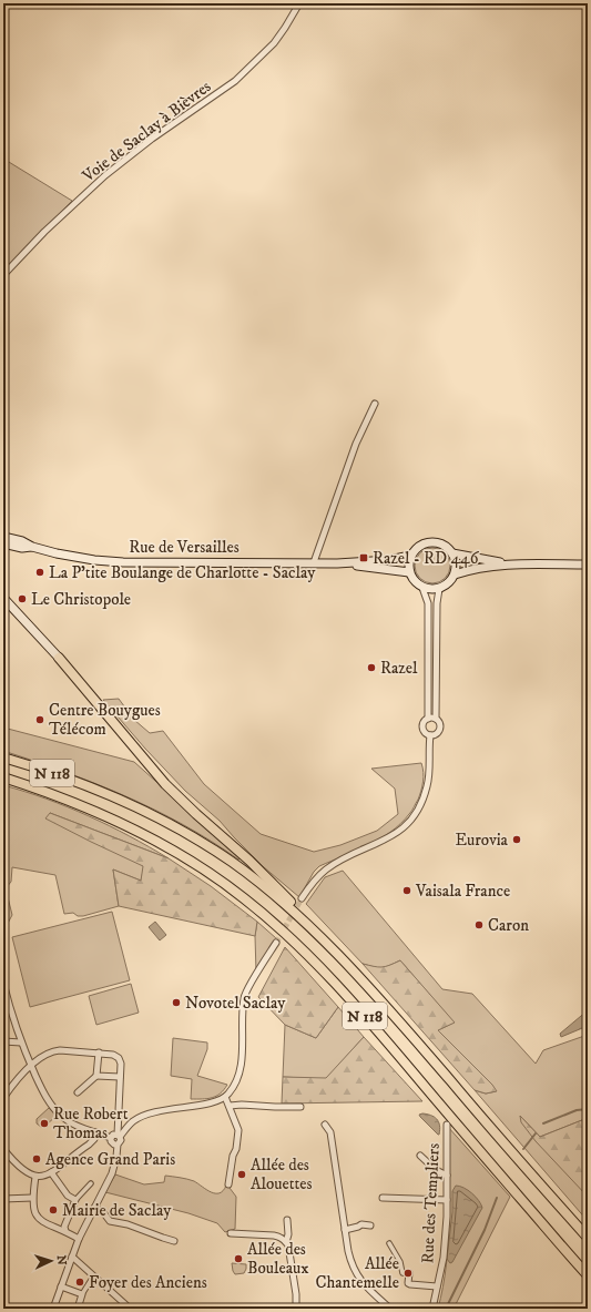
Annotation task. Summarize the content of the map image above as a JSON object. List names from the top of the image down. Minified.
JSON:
{"streets":{"highway":["N 118"],"main road":["Rue de Versailles"],"street":["Voie de Saclay à Bièvres","Rue des Templiers"]},"places":{"transit":["Razel - RD 446"],"other":["La P'tite Boulange de Charlotte - Saclay","Le Christopole","Razel","Centre Bouygues Télécom","Eurovia","Vaisala France","Caron","Novotel Saclay","Rue Robert Thomas","Agence Grand Paris","Allée des Alouettes","Mairie de Saclay","Allée des Bouleaux","Allée Chantemelle","Foyer des Anciens"]},"north":"right"}
